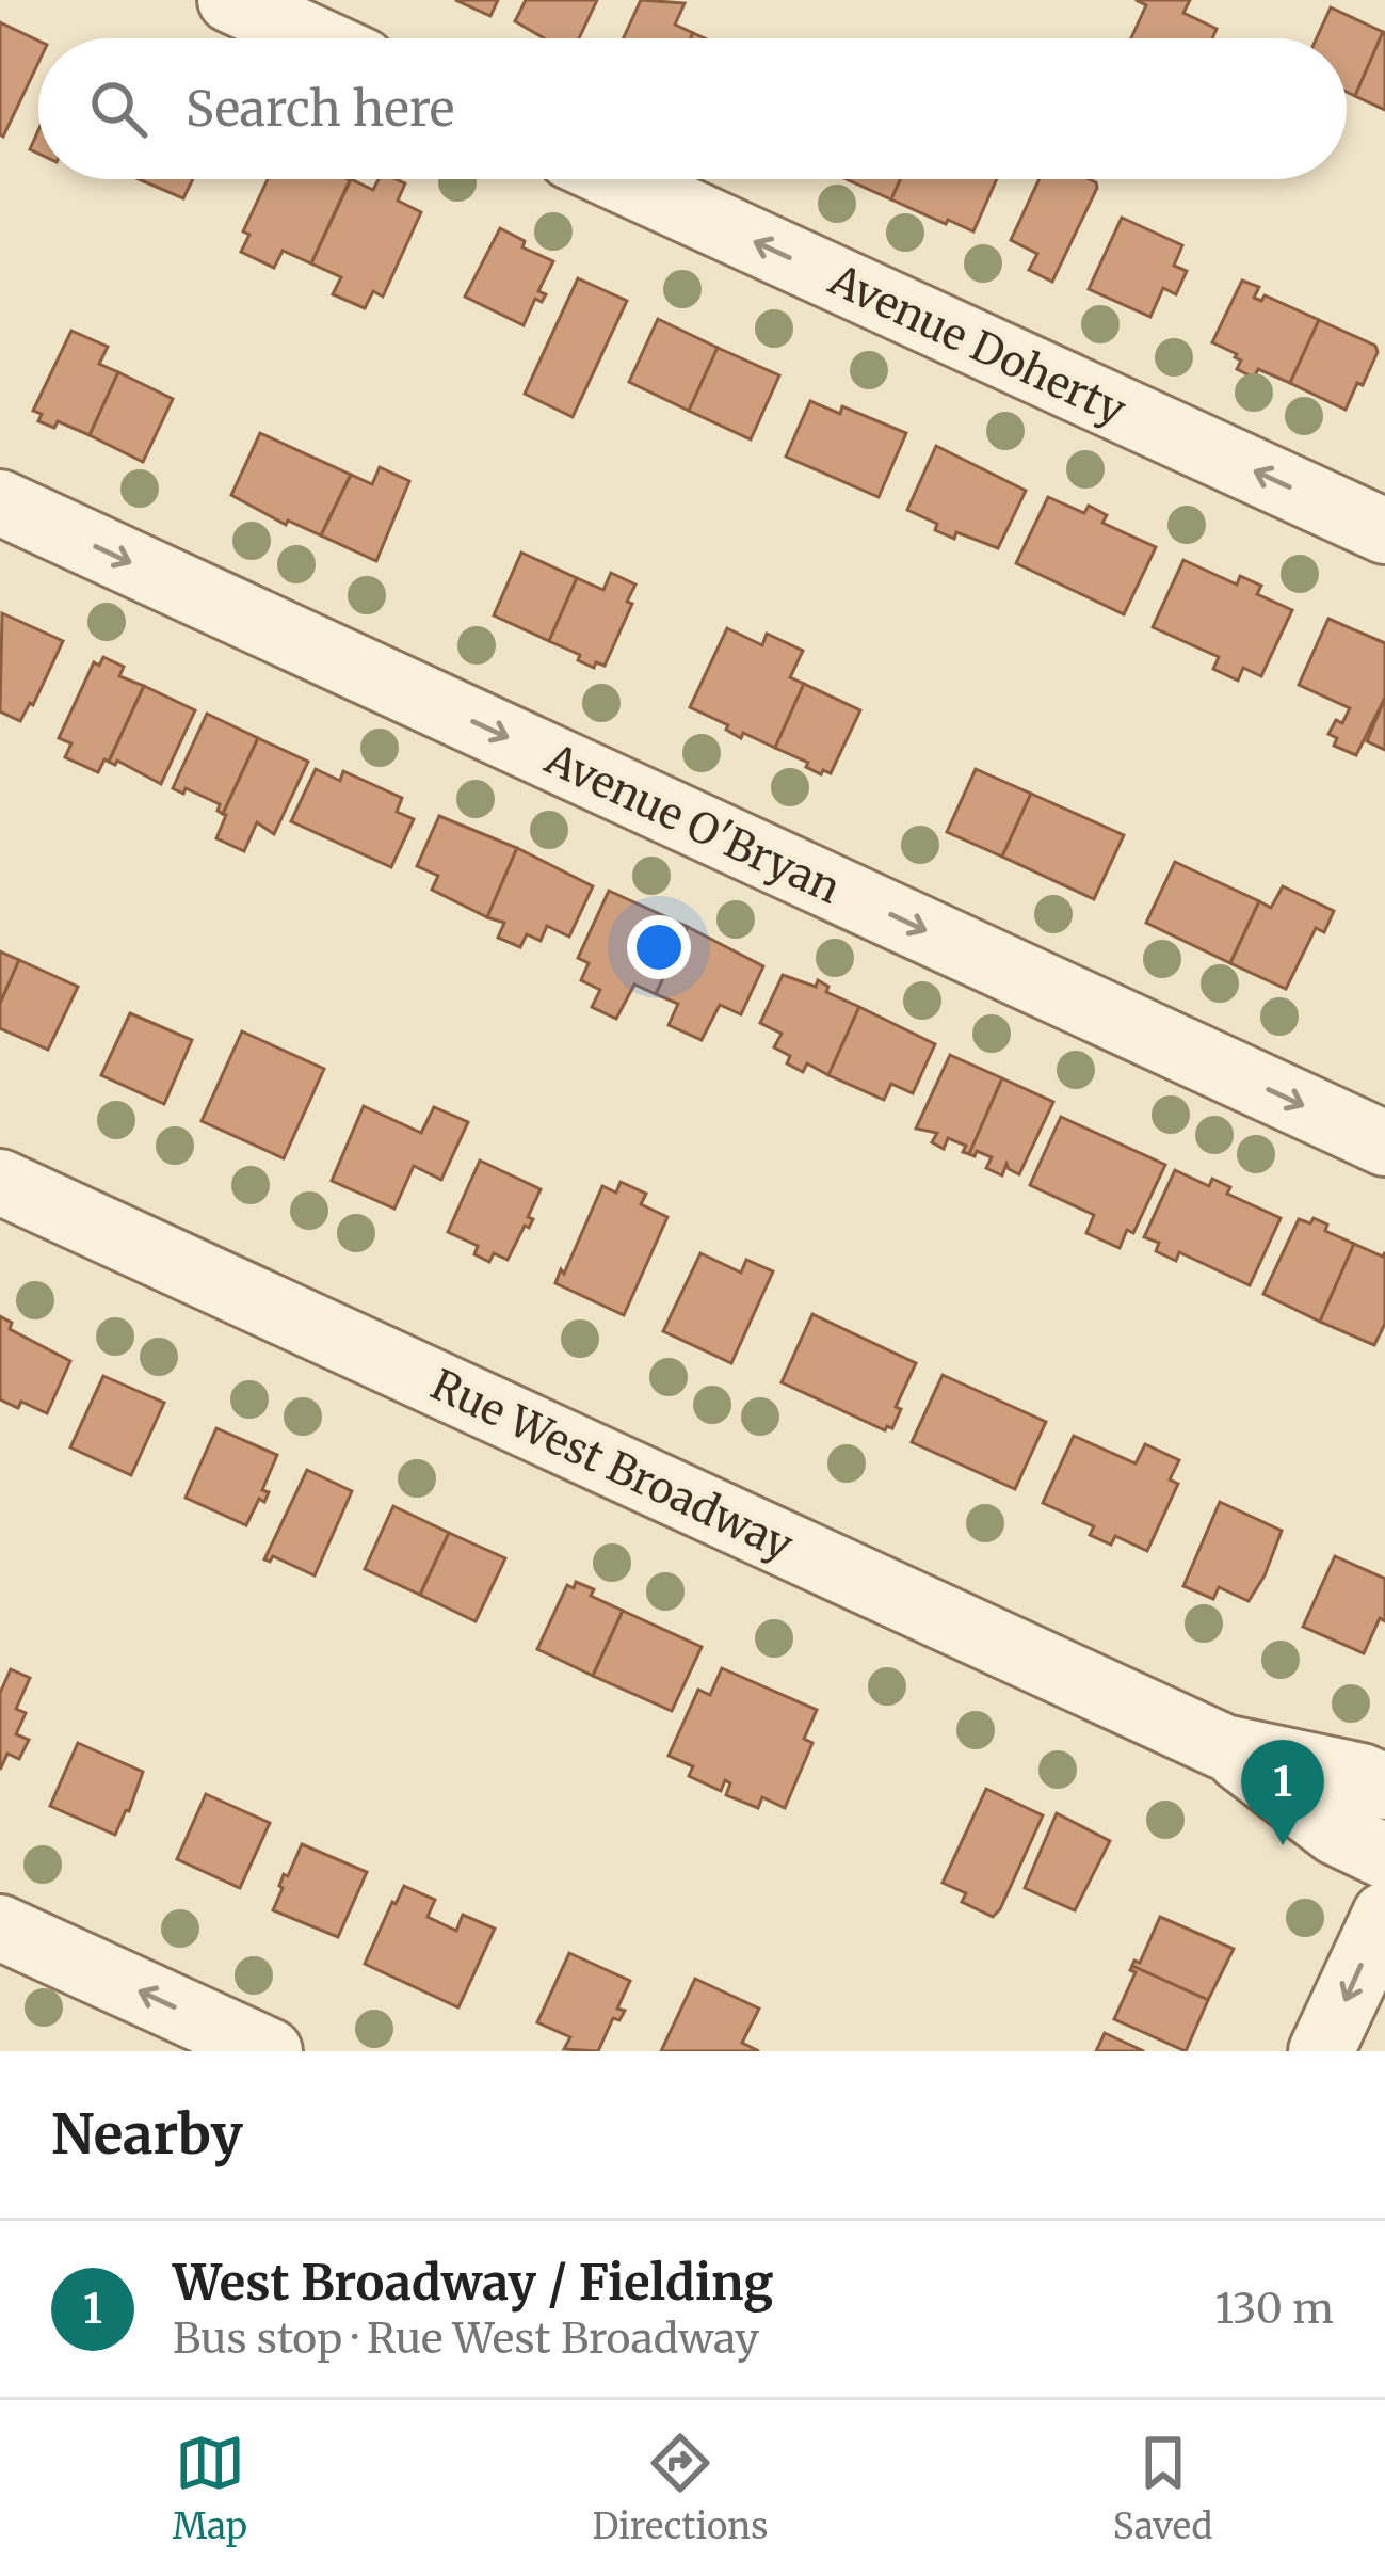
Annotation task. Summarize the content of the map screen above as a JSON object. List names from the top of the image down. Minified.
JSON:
{"streets":{"street":["Avenue Doherty","Avenue O'Bryan","Rue West Broadway"]},"one_way":["Avenue Doherty","Avenue O'Bryan"],"page":{"search":"Search here","pins":"1","heading":"Nearby","list":[{"mark":"1","name":"West Broadway / Fielding","note":"Bus stop · Rue West Broadway","value":"130 m"}],"nav":["Map","Directions","Saved"]}}
